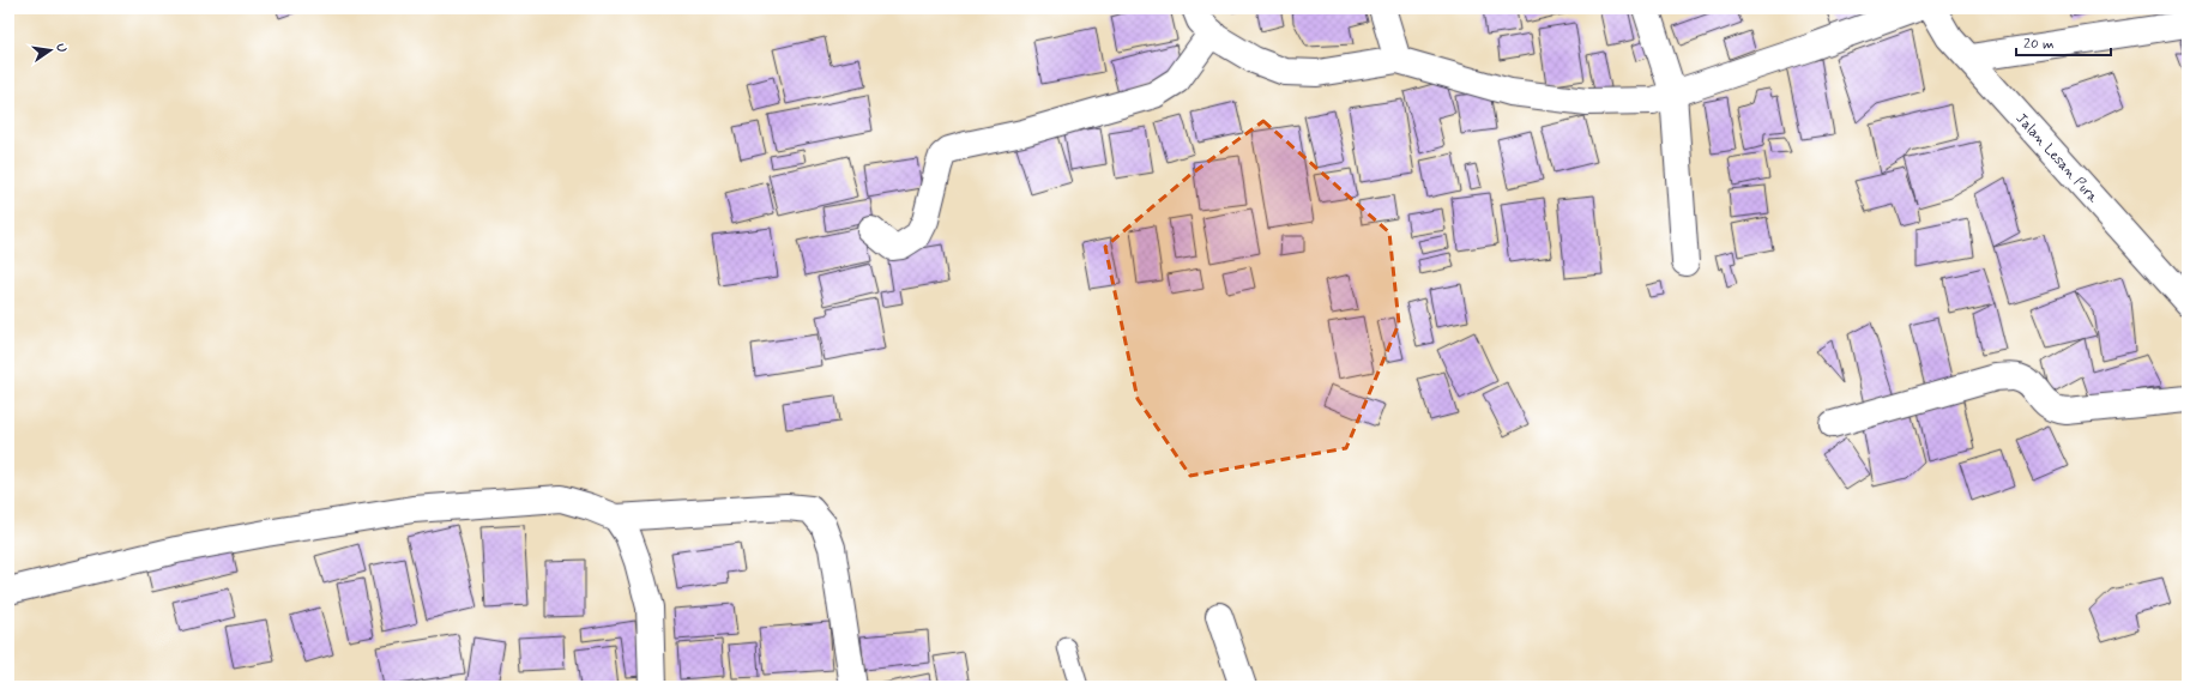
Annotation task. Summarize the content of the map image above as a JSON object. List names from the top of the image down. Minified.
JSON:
{"streets":{"street":["Jalan Lesan Pura"]},"scale_bar":"20 m","north":"right"}
